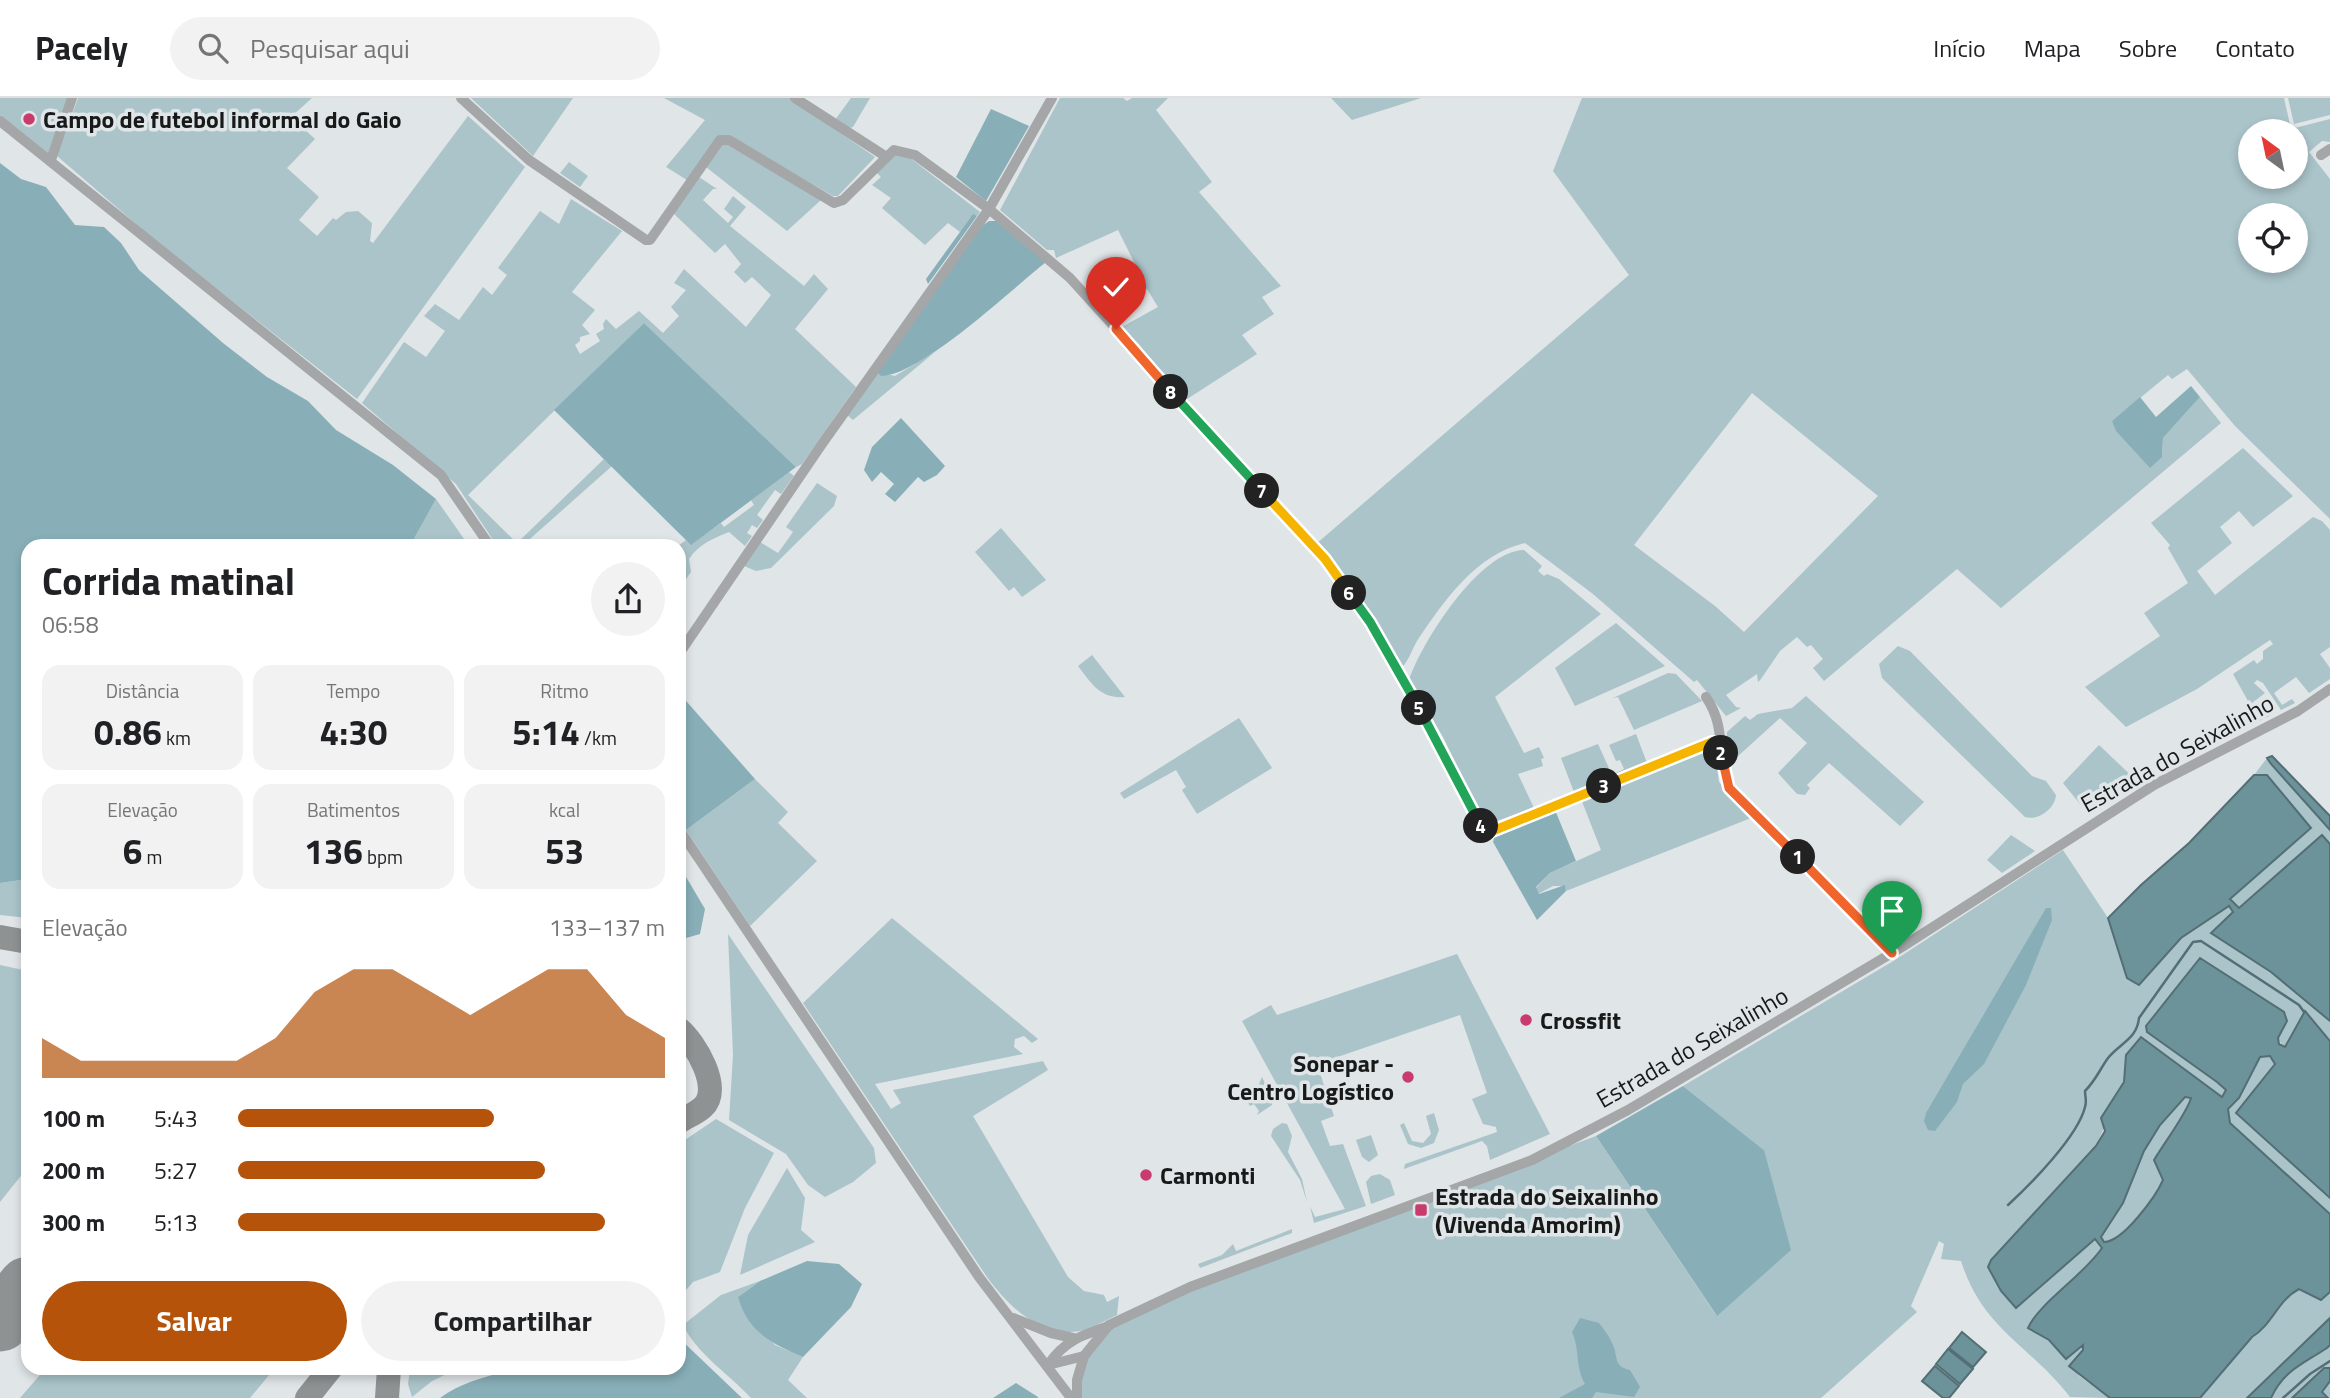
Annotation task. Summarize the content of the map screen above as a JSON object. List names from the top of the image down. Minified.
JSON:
{"streets":{"street":["Estrada do Seixalinho"]},"places":{"other":["Campo de futebol informal do Gaio","Crossfit","Sonepar - Centro Logístico","Carmonti"],"transit":["Estrada do Seixalinho (Vivenda Amorim)"]},"north":"top left","page":{"header":"Pacely","search":"Pesquisar aqui","nav":["Início","Mapa","Sobre","Contato"],"pins":["8","7","6","5","2","3","4","1"],"heading":["Corrida matinal","06:58"],"stats":[["Distância","0.86 km"],["Tempo","4:30"],["Ritmo","5:14 /km"],["Elevação","6 m"],["Batimentos","136 bpm"],["kcal","53"]],"chart":["Elevação","133–137 m"],"list":[{"name":"100 m","note":"5:43"},{"name":"200 m","note":"5:27"},{"name":"300 m","note":"5:13"}],"buttons":["Salvar","Compartilhar"]}}
